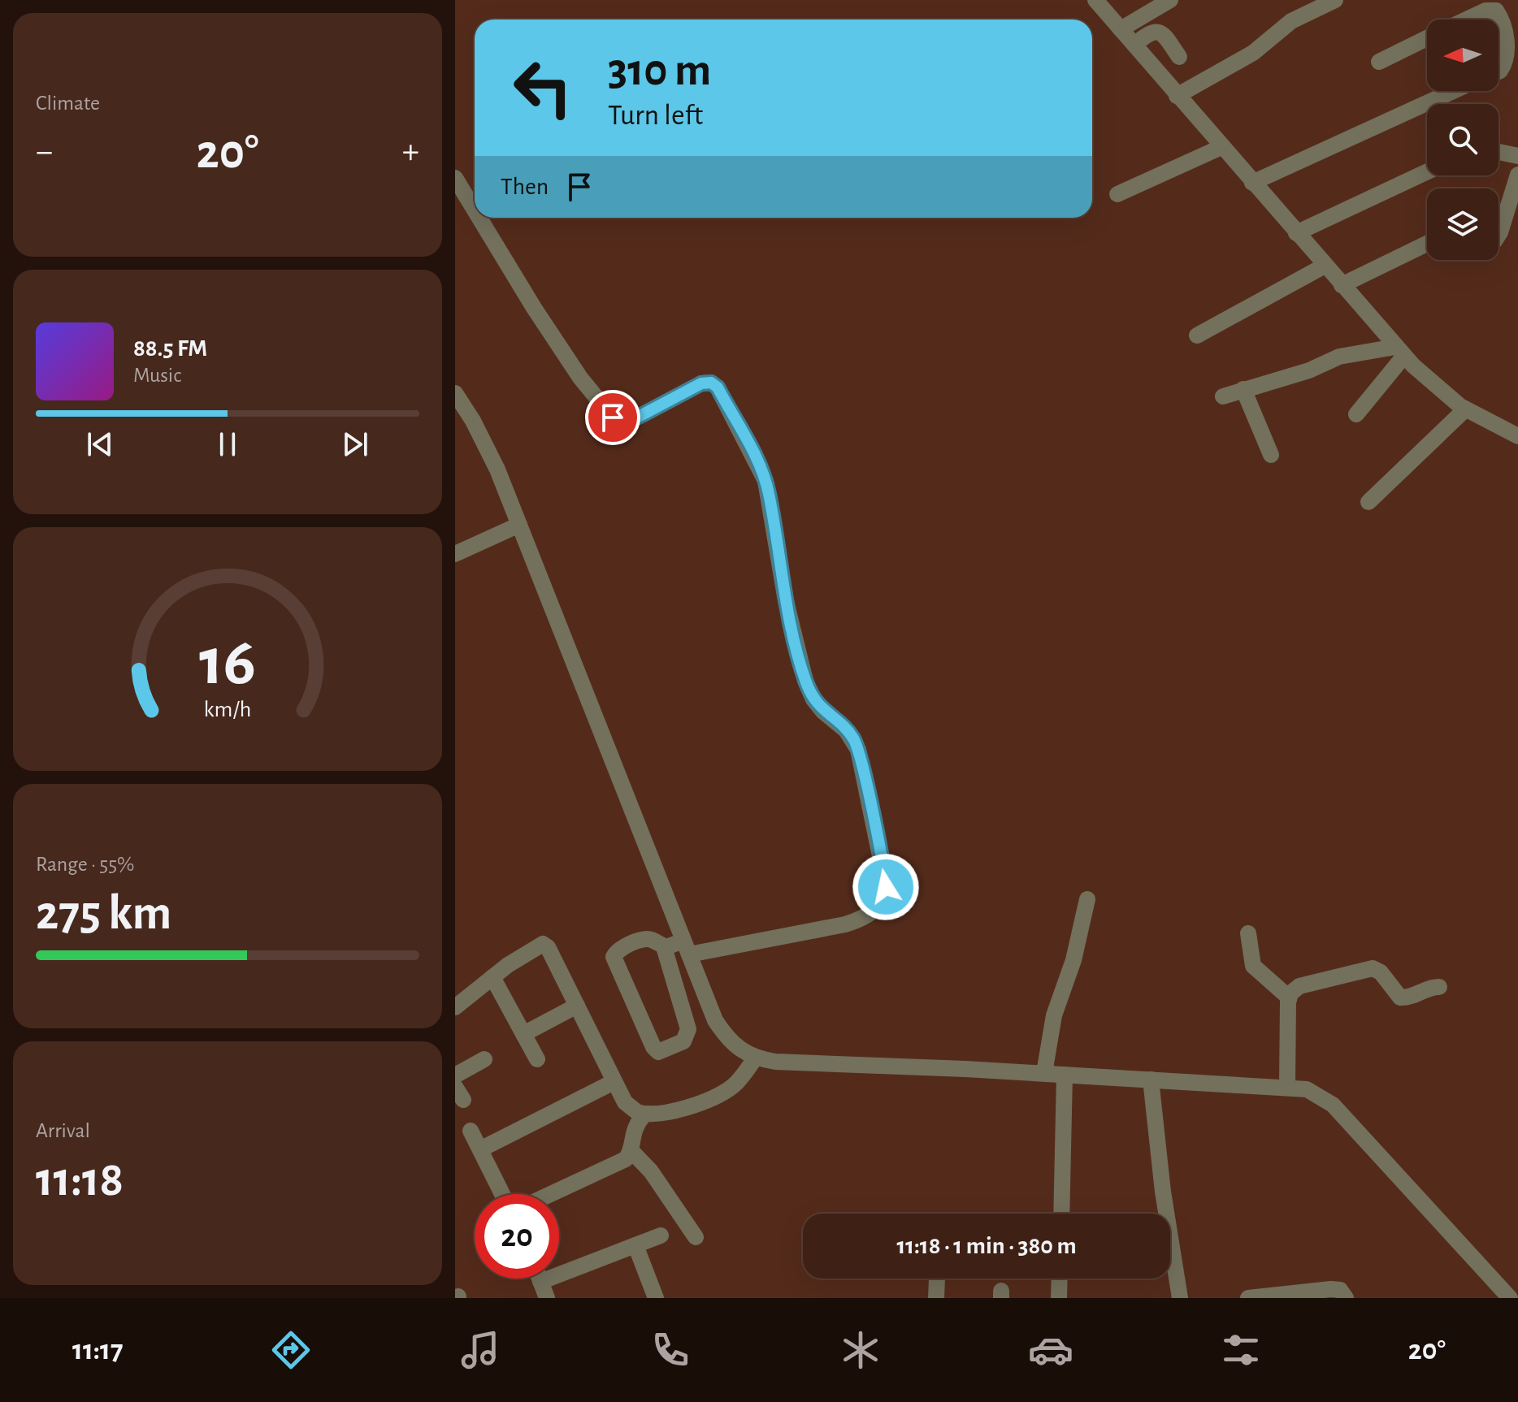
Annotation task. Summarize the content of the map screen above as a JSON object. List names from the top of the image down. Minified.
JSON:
{"north":"left","page":{"tile":["Climate",["Range · 55%","275 km"],["Arrival","11:18"]],"turn":["310 m","Turn left"],"heat":["−","20°","+"],"then":"Then","song":["88.5 FM","Music"],"limit":"20","trip":"11:18 · 1 min · 380 m","tabs":["11:17","20°"],"gauge":["16","km/h"]}}
